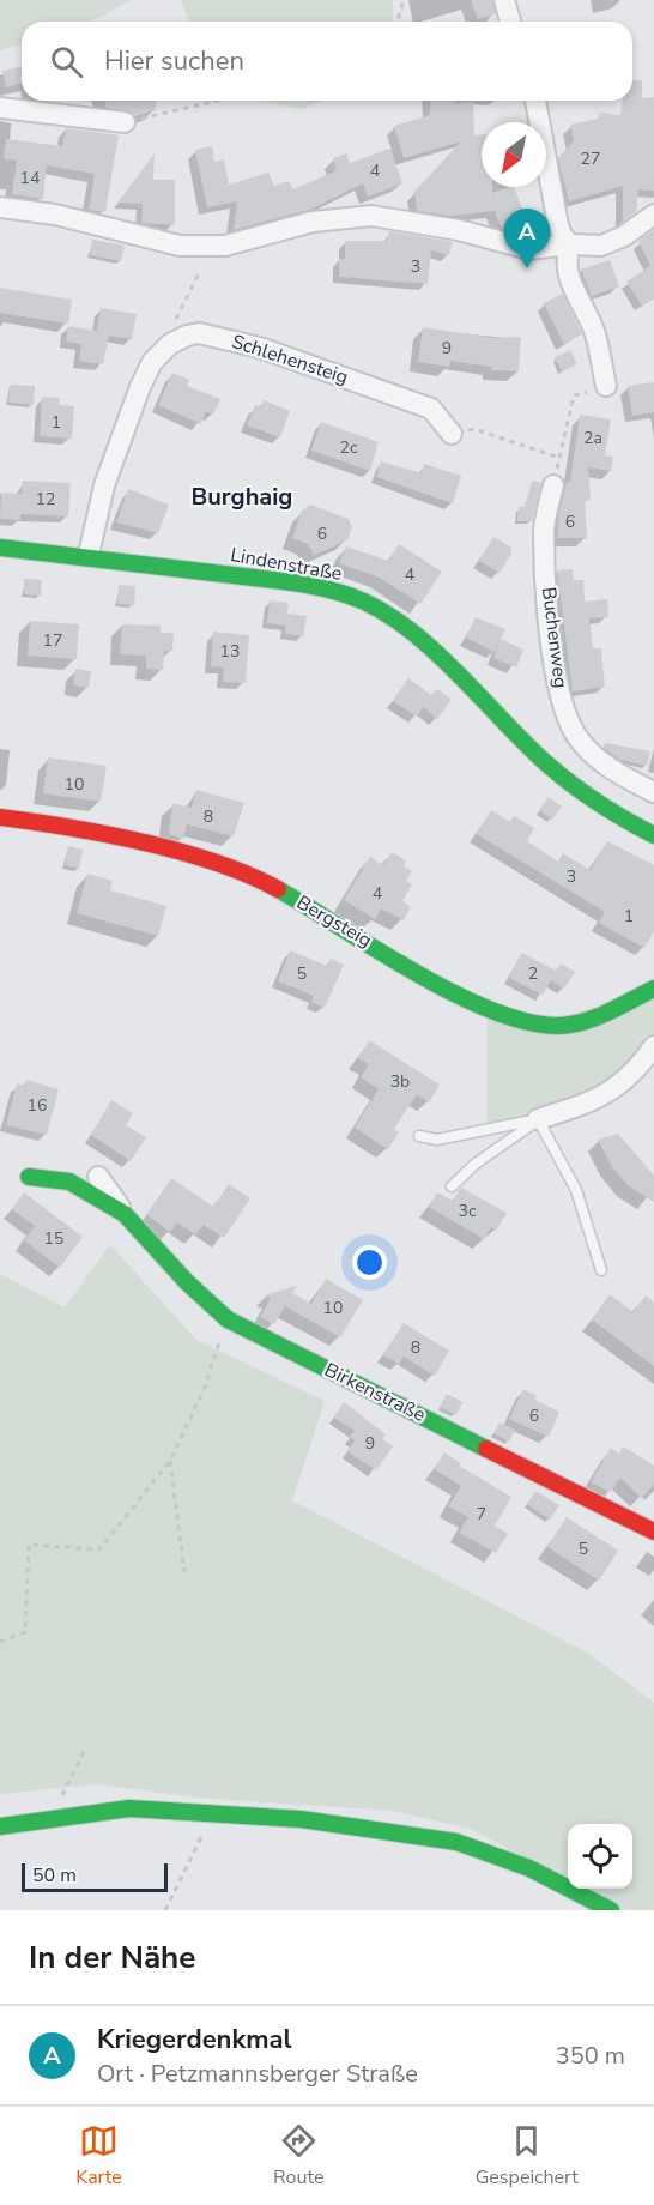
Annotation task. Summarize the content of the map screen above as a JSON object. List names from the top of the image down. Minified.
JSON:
{"streets":{"street":["Schlehensteig","Lindenstraße","Buchenweg","Bergsteig","Birkenstraße"]},"districts":["Burghaig"],"house_numbers":["27","4","14","3","9","1","2a","2c","12","6","6","4","17","13","10","8","3","4","1","5","2","3b","16","3c","15","10","8","6","9","7","5"],"scale_bar":"50 m","north":"bottom left","page":{"search":"Hier suchen","pins":"A","scale":"50 m","heading":"In der Nähe","list":[{"mark":"A","name":"Kriegerdenkmal","note":"Ort · Petzmannsberger Straße","value":"350 m"}],"nav":["Karte","Route","Gespeichert"]}}
